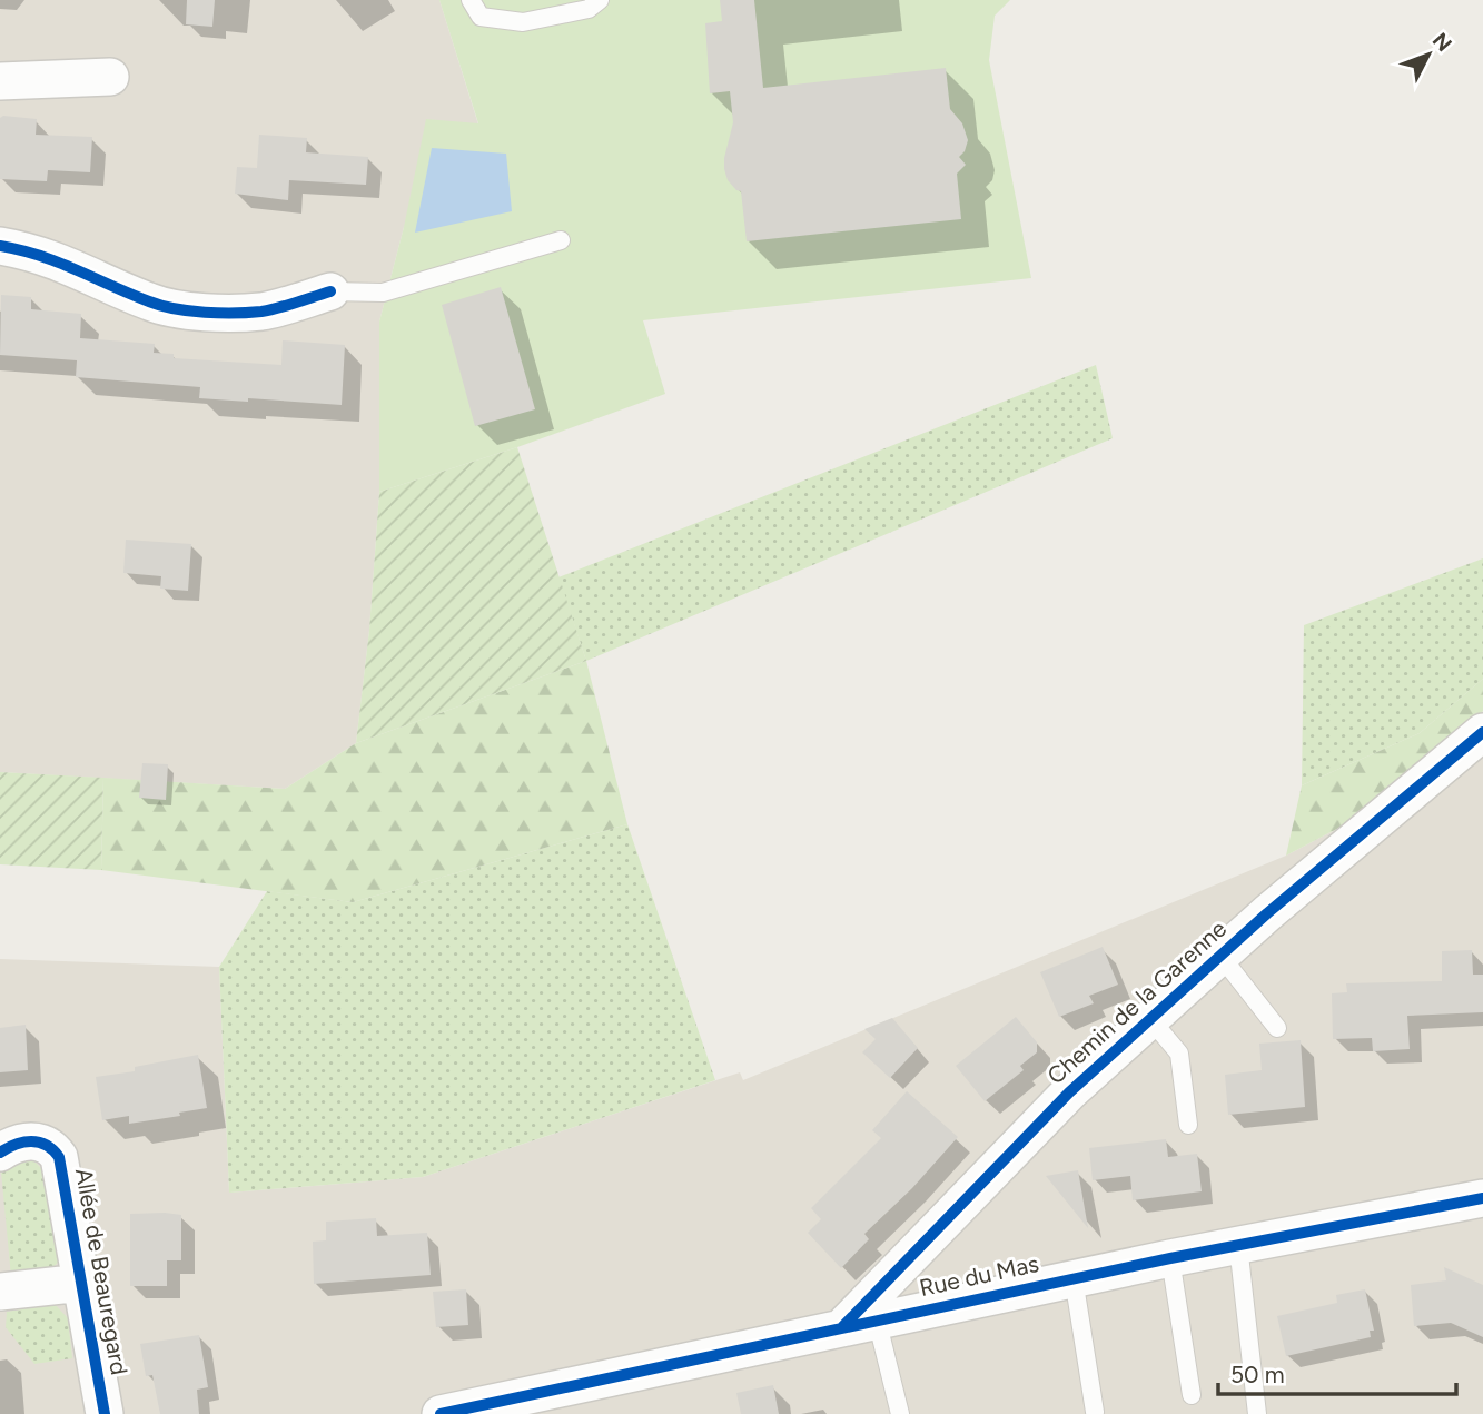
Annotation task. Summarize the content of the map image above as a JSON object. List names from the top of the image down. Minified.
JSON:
{"streets":{"street":["Chemin de la Garenne","Allée de Beauregard","Rue du Mas"]},"crossings":[["Chemin de la Garenne","Rue du Mas"]],"scale_bar":"50 m","north":"top right"}
